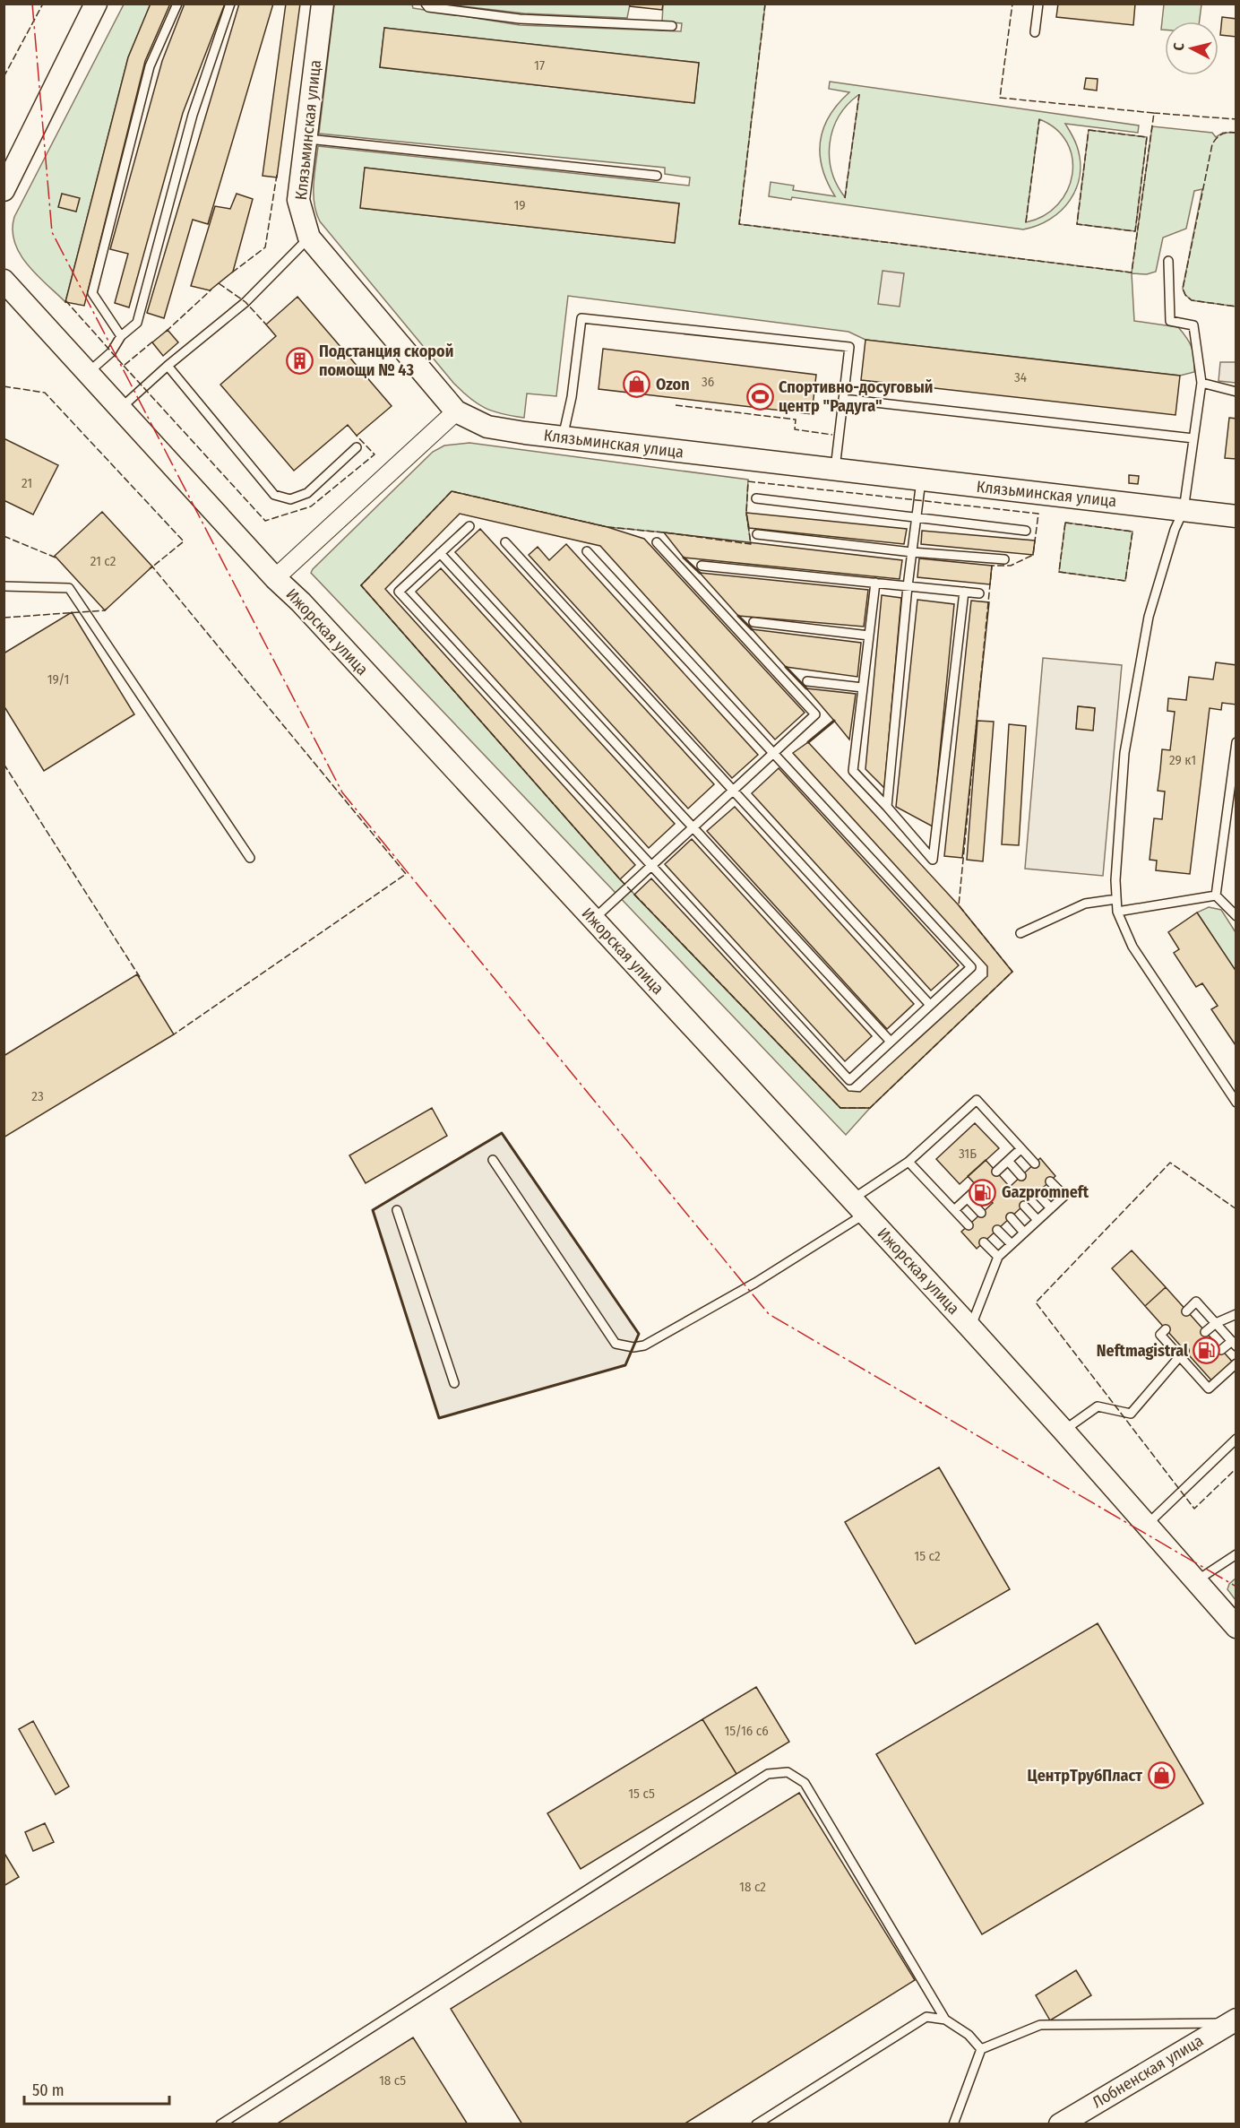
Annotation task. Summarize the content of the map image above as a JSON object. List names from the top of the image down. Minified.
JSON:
{"streets":{"street":["Клязьминская улица","Ижорская улица","Лобненская улица"]},"places":{"building":["Подстанция скорой помощи № 43"],"shop":["Ozon","ЦентрТрубПласт"],"sports":["Спортивно-досуговый центр \"Радуга\""],"fuel station":["Gazpromneft","Neftmagistral"]},"house_numbers":["17","19","34","36","21","21 с2","19/1","29 к1","23","31Б","15 с2","15/16 с6","15 с5","18 с2","18 с5"],"scale_bar":"50 m","north":"left"}
